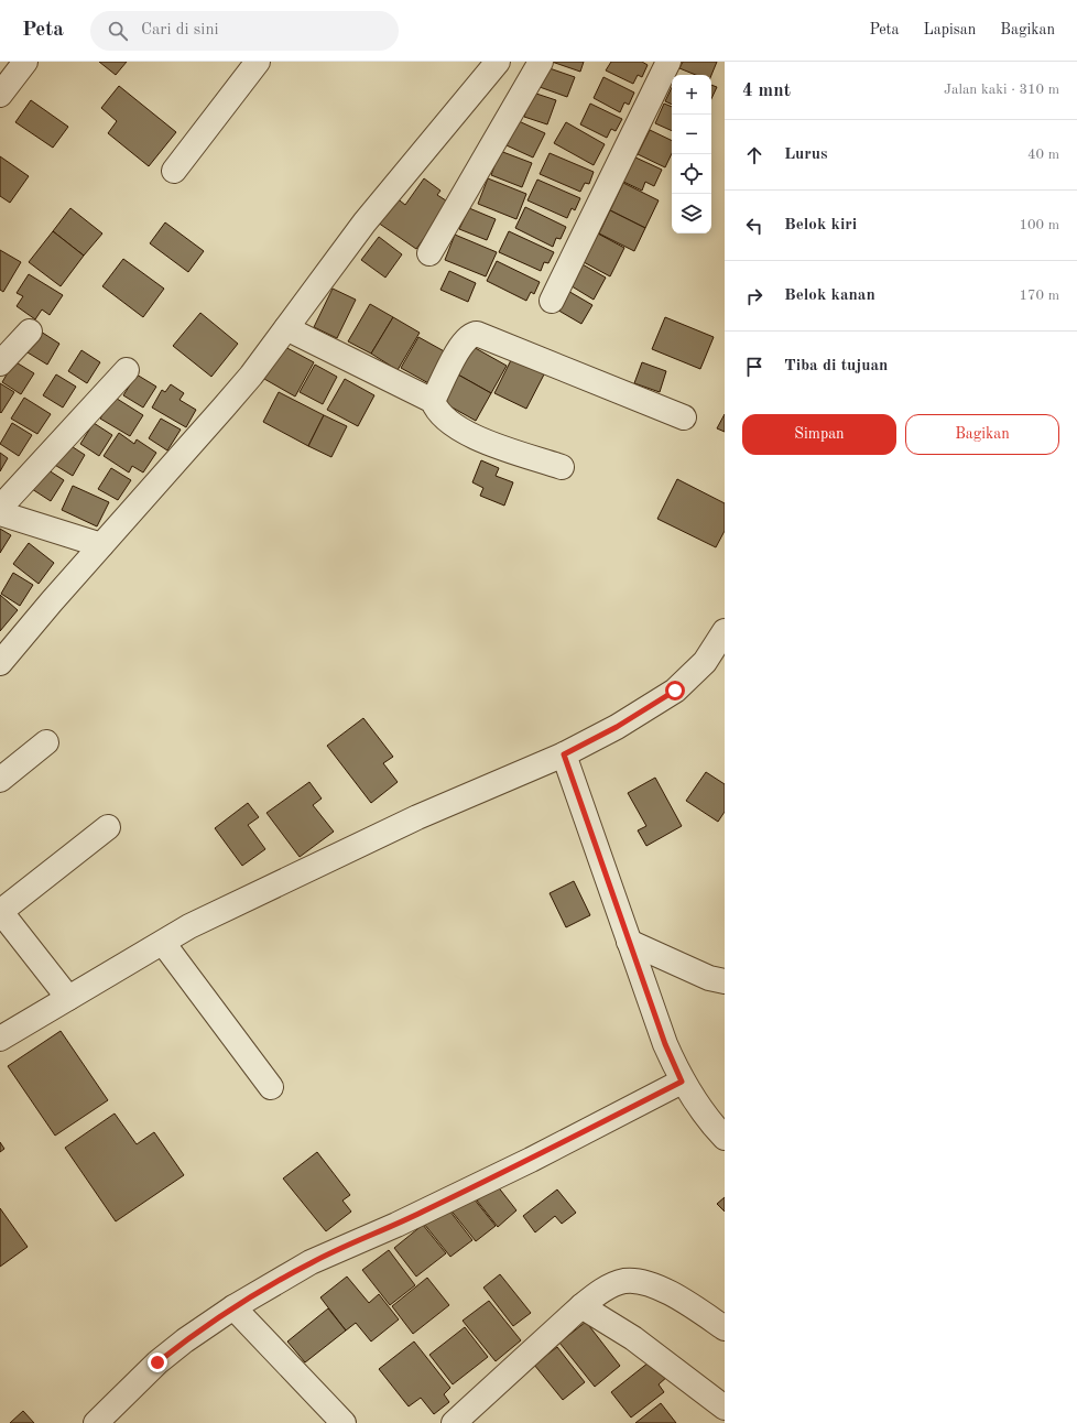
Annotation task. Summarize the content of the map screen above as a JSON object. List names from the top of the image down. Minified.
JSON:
{"page":{"header":"Peta","search":"Cari di sini","nav":["Peta","Lapisan","Bagikan"],"heading":["4 mnt","Jalan kaki · 310 m"],"map_buttons":["+","−"],"list":[["Lurus","40 m"],["Belok kiri","100 m"],["Belok kanan","170 m"],"Tiba di tujuan"],"buttons":["Simpan","Bagikan"]}}
